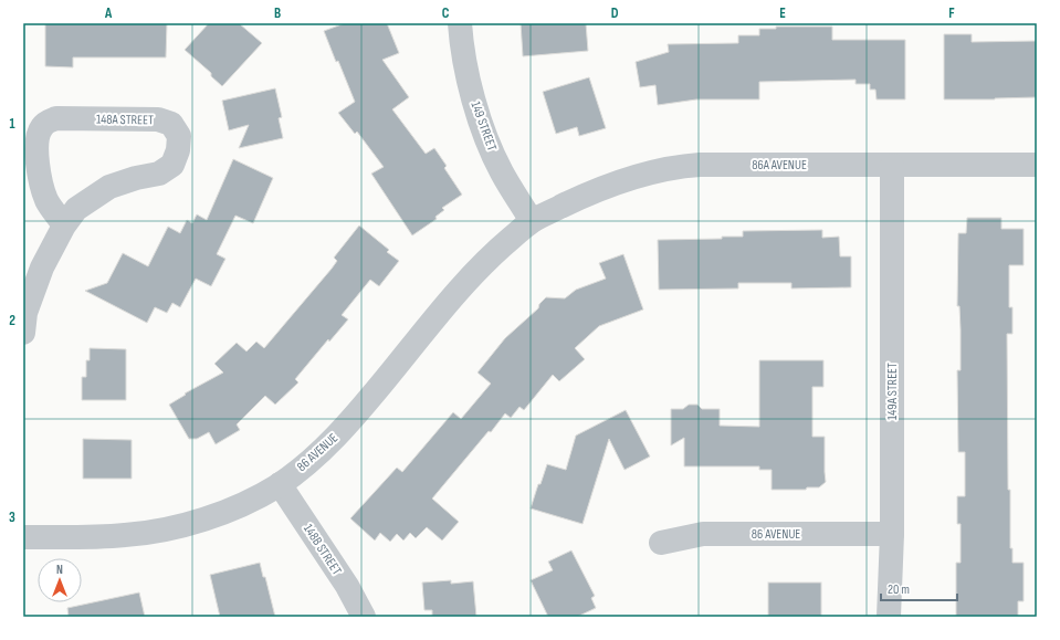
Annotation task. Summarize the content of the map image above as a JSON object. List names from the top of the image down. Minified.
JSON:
{"streets":{"street":["148A STREET","149 STREET","86A AVENUE","149A STREET","86 AVENUE","148B STREET"]},"crossings":[["149 STREET","86A AVENUE"],["149 STREET","86 AVENUE"],["86A AVENUE","149A STREET"],["86A AVENUE","86 AVENUE"],["149A STREET","86 AVENUE"],["86 AVENUE","148B STREET"]],"scale_bar":"20 m","north":"top","grid":{"columns":["A","B","C","D","E","F"],"rows":["1","2","3"]}}
